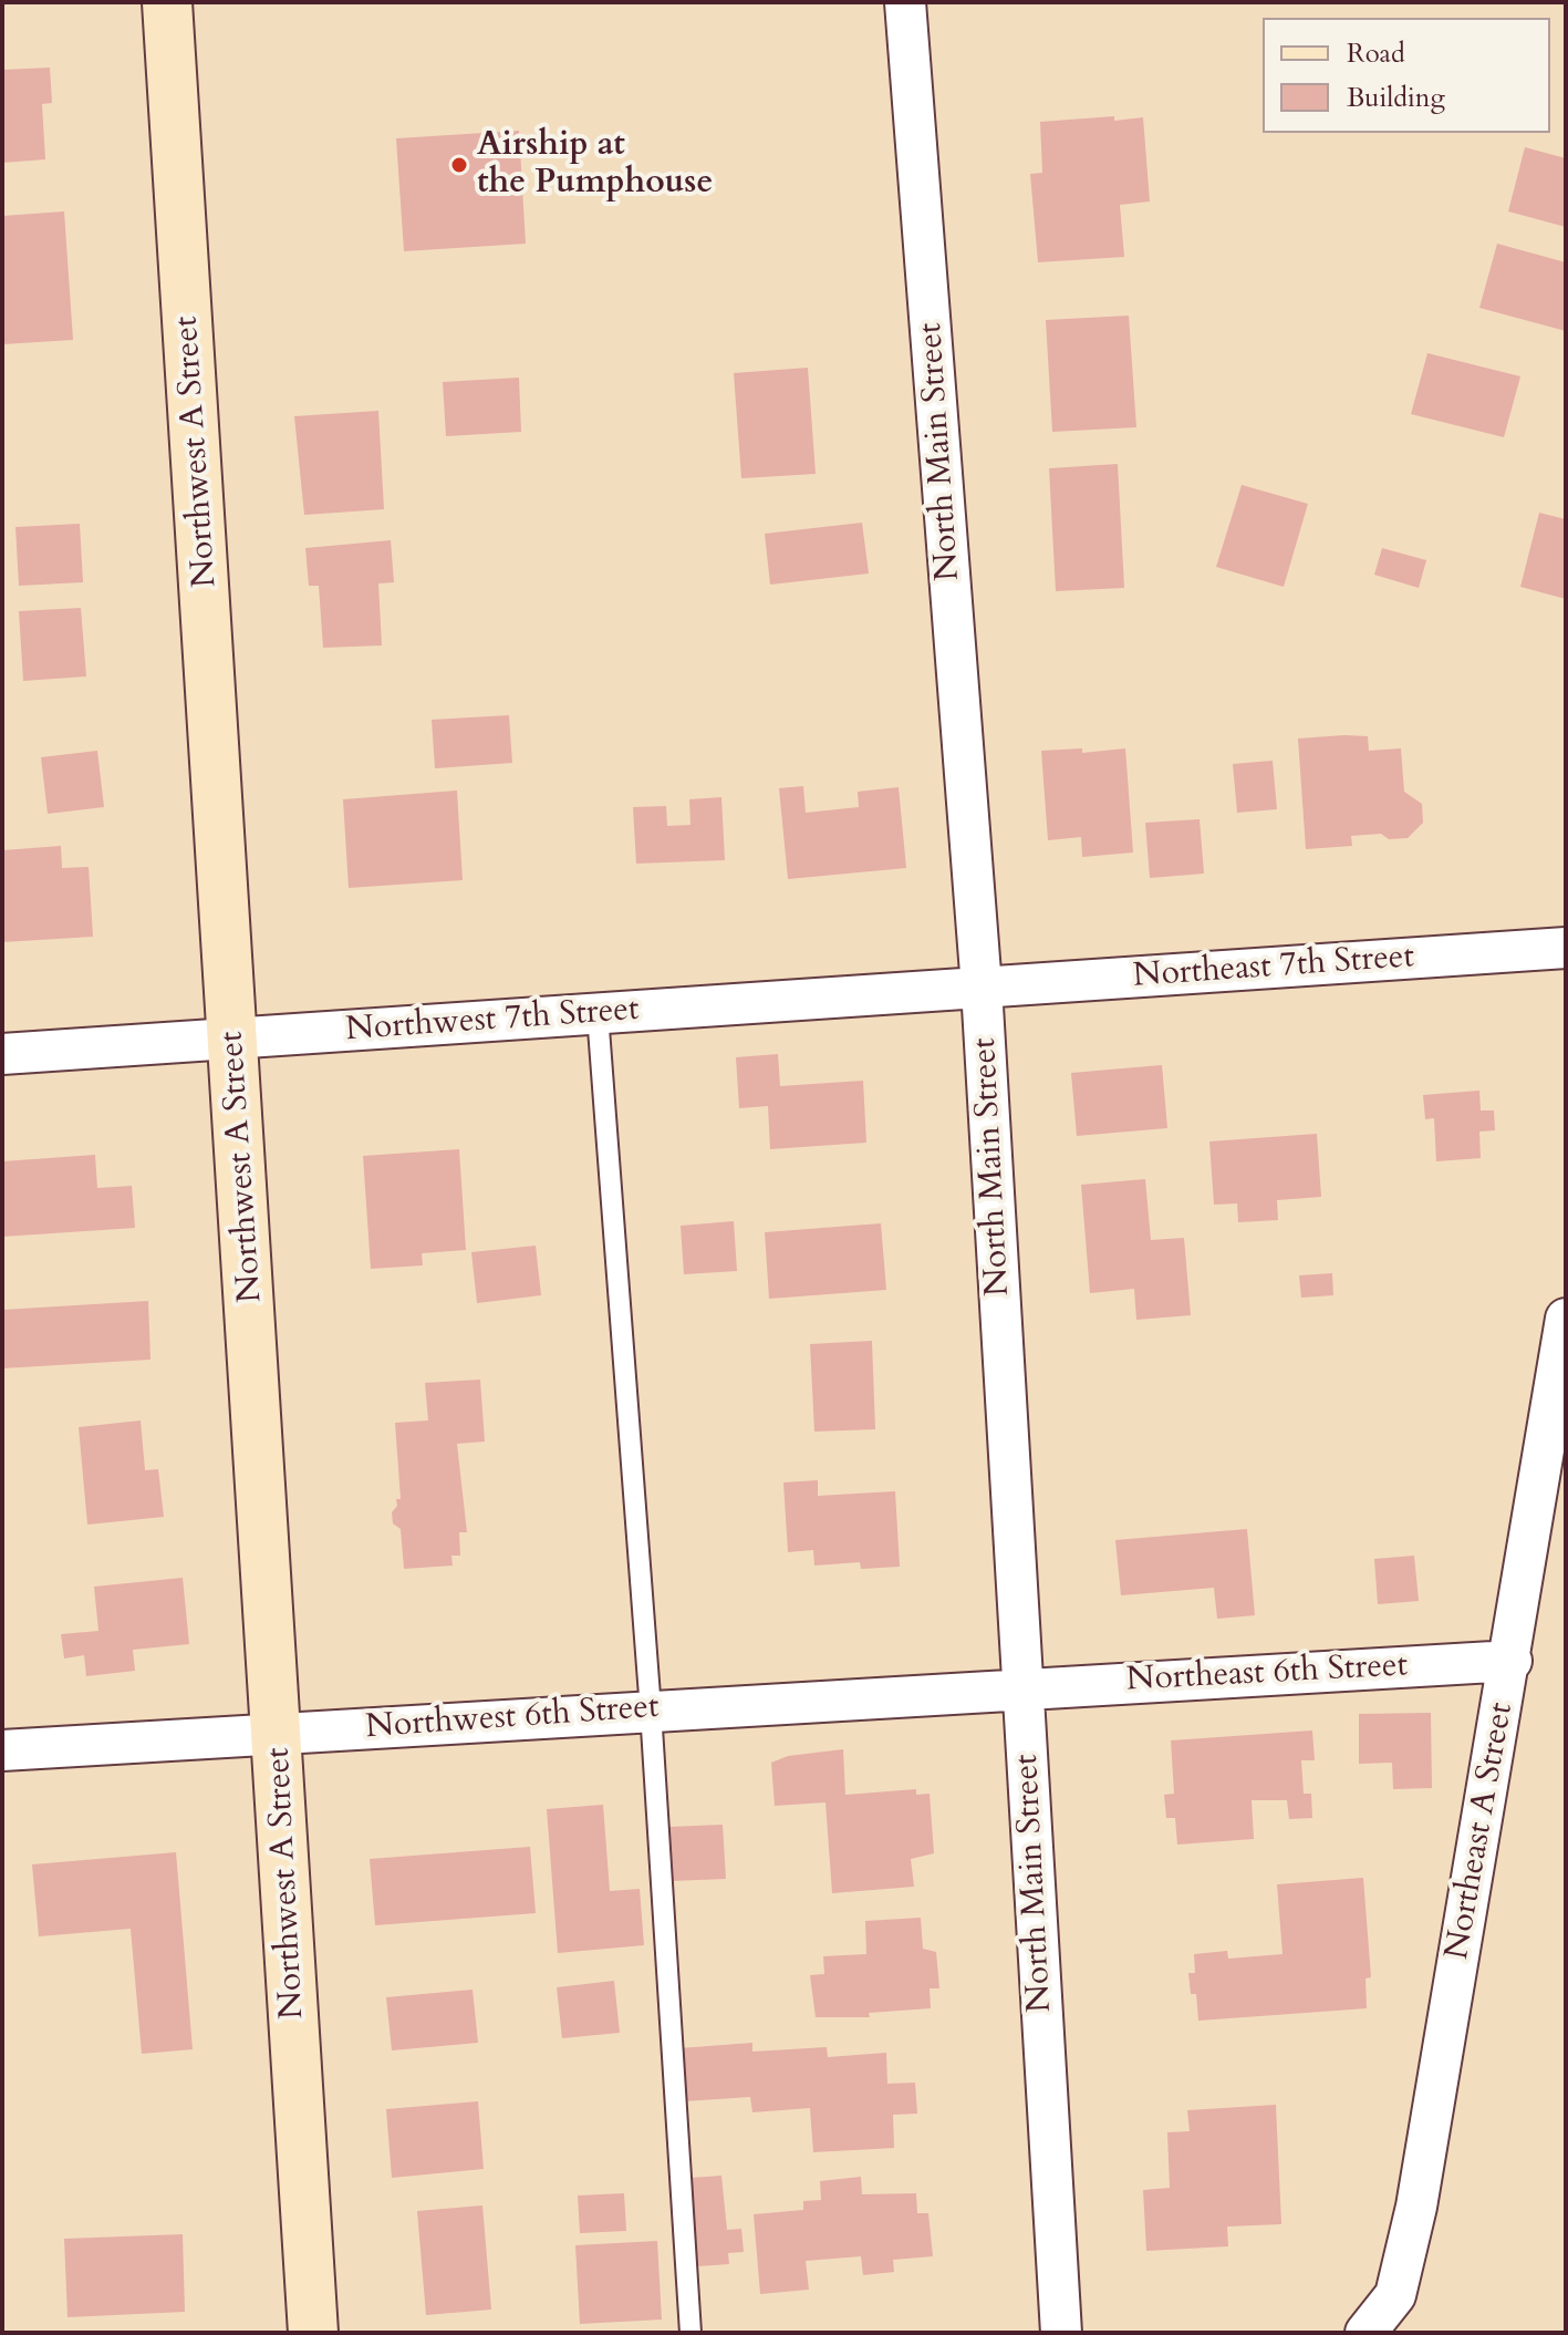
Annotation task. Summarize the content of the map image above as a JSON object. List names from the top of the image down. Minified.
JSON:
{"streets":{"street":["Northwest A Street","North Main Street","Northeast 7th Street","Northwest 7th Street","Northeast 6th Street","Northwest 6th Street","Northeast A Street"]},"crossings":[["Northwest A Street","Northwest 7th Street"],["Northwest A Street","Northwest 6th Street"],["North Main Street","Northeast 7th Street"],["North Main Street","Northwest 7th Street"],["North Main Street","Northeast 6th Street"],["North Main Street","Northwest 6th Street"],["Northeast 7th Street","Northwest 7th Street"],["Northeast 6th Street","Northwest 6th Street"],["Northeast 6th Street","Northeast A Street"]],"places":["Airship at the Pumphouse"],"legend":["Road","Building"]}
